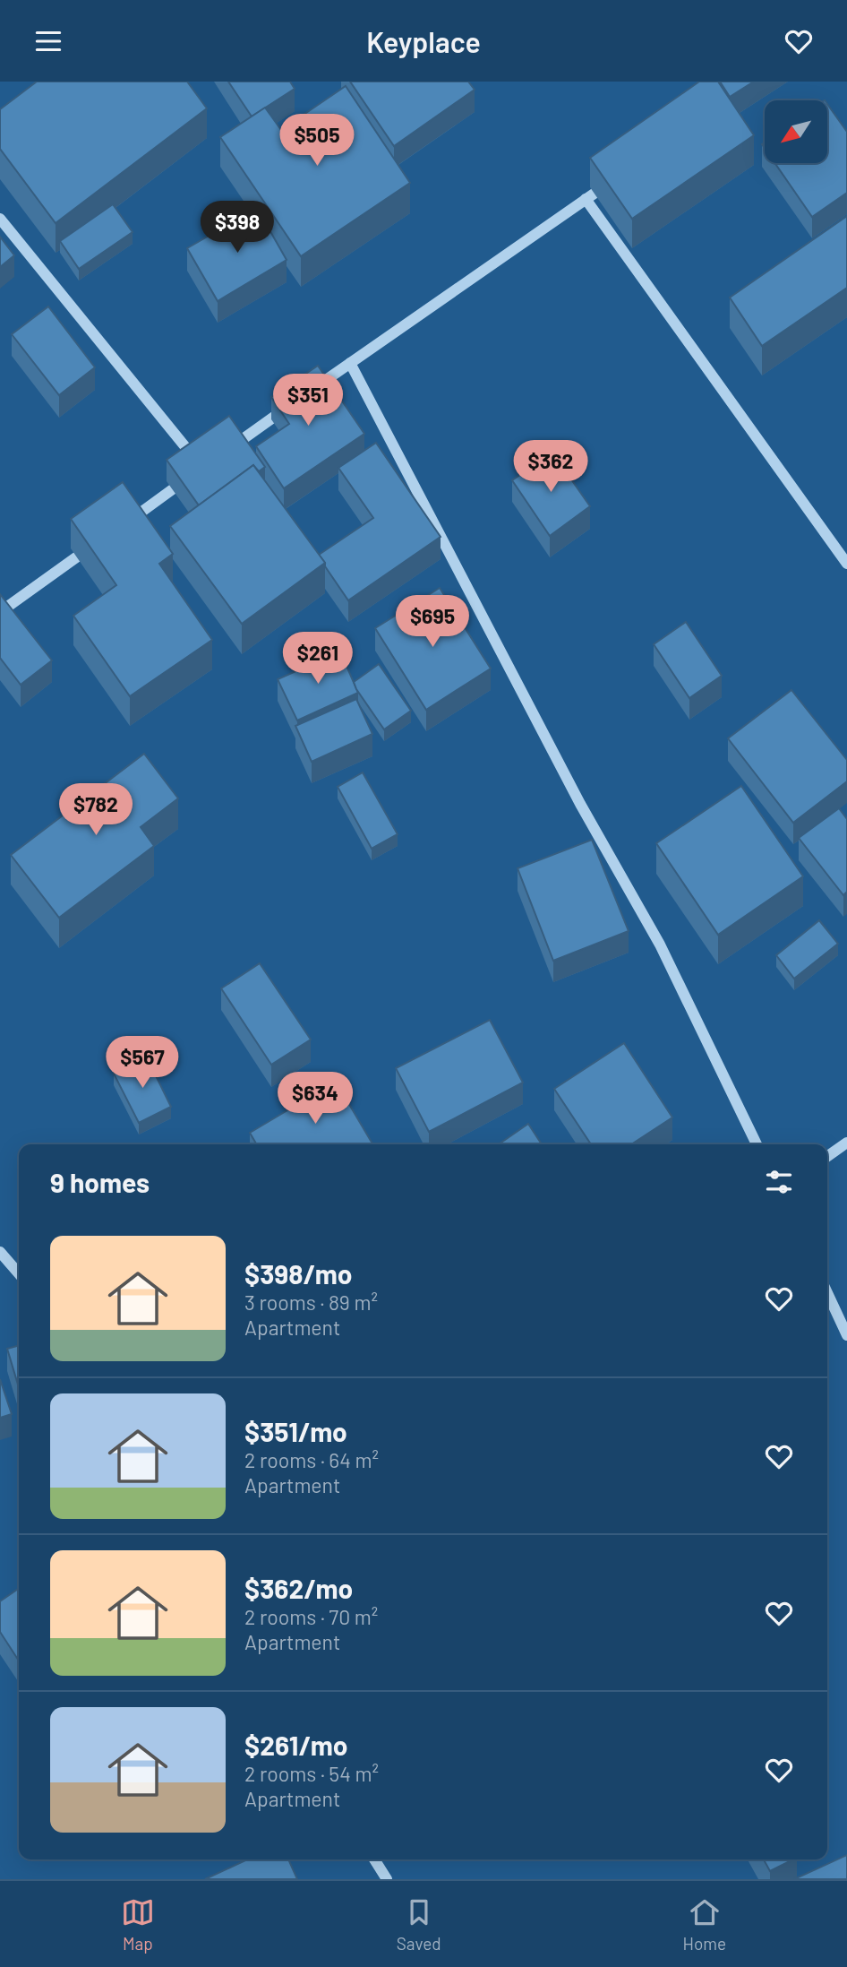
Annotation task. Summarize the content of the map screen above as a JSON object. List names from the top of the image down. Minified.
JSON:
{"north":"bottom left","page":{"header":"Keyplace","price":["$505","$398","$351","$362","$695","$261","$782","$567","$634"],"heading":"9 homes","list":[{"name":"$398/mo","note":"3 rooms · 89 m² · Apartment"},{"name":"$351/mo","note":"2 rooms · 64 m² · Apartment"},{"name":"$362/mo","note":"2 rooms · 70 m² · Apartment"},{"name":"$261/mo","note":"2 rooms · 54 m² · Apartment"}],"tabs":["Map","Saved","Home"]}}
